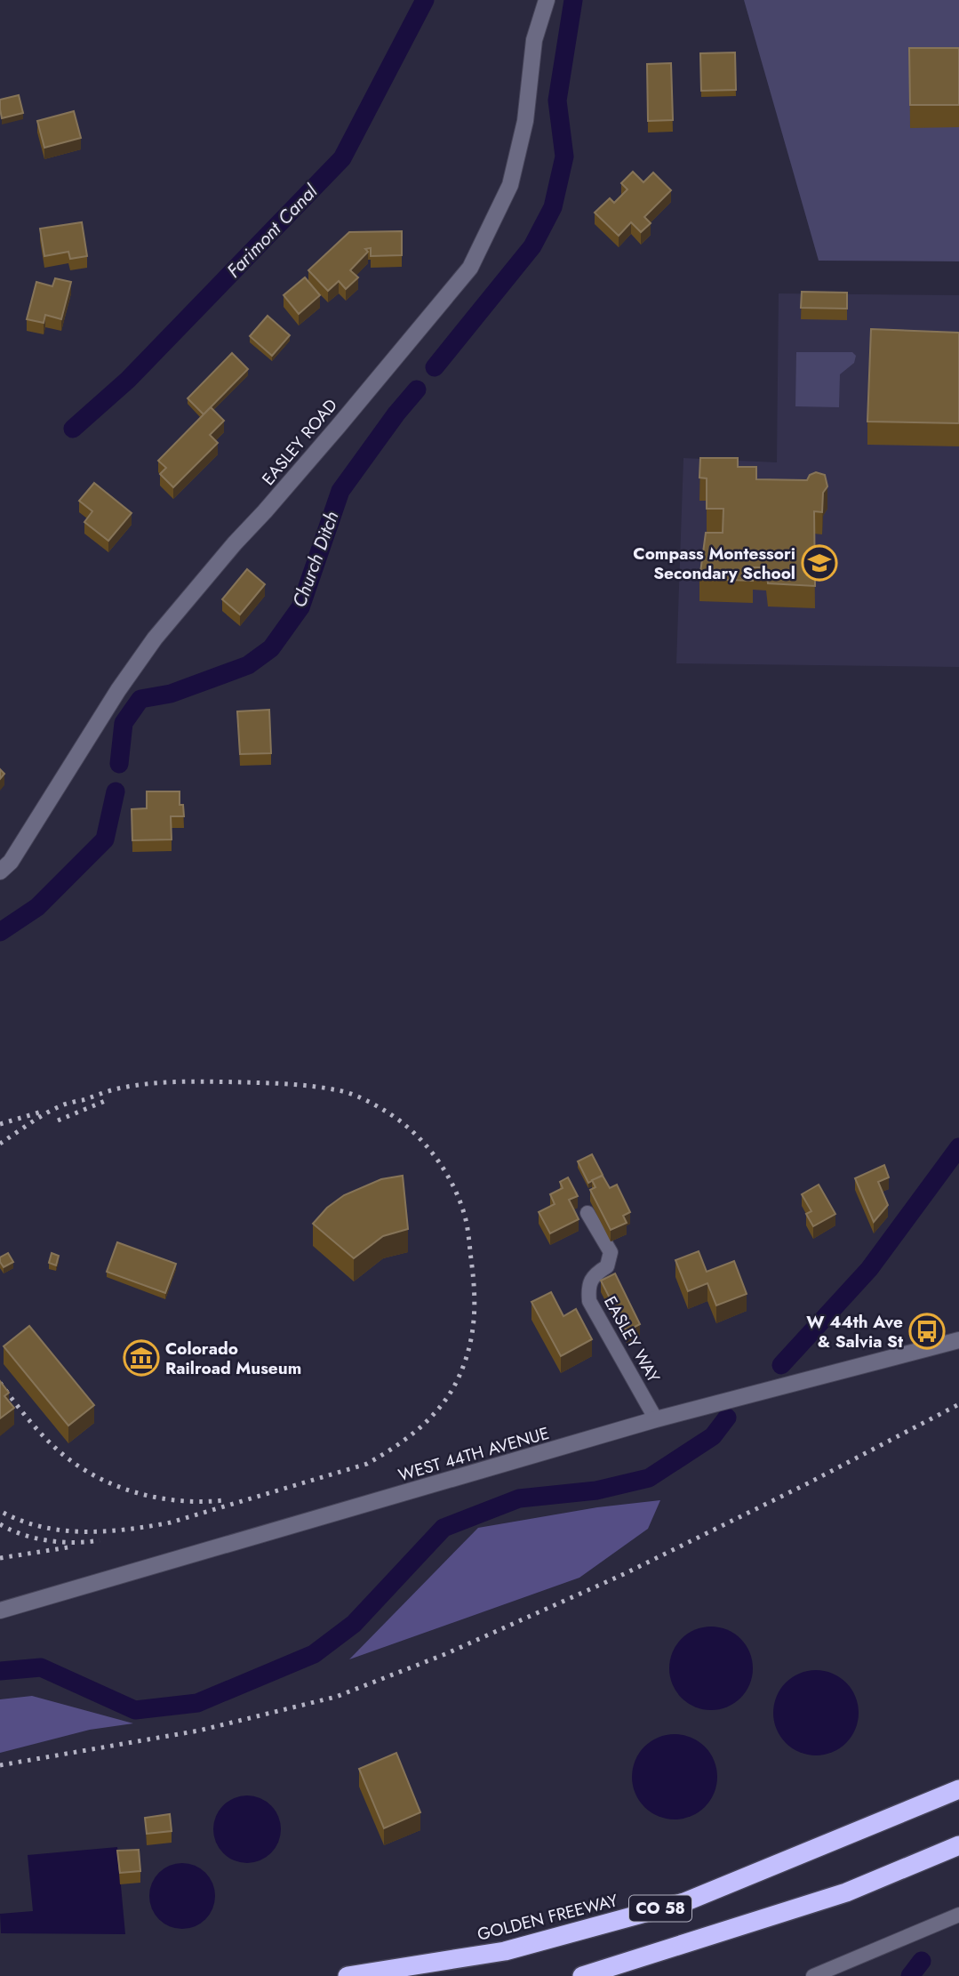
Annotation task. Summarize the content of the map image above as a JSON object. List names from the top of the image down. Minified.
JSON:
{"streets":{"highway":["CO 58","GOLDEN FREEWAY"],"street":["EASLEY ROAD","EASLEY WAY","WEST 44TH AVENUE"]},"crossings":[["EASLEY WAY","WEST 44TH AVENUE"]],"water":["Farimont Canal","Church Ditch"],"places":{"school or university":["Compass Montessori Secondary School"],"bus stop":["W 44th Ave & Salvia St"],"museum":["Colorado Railroad Museum"]}}
